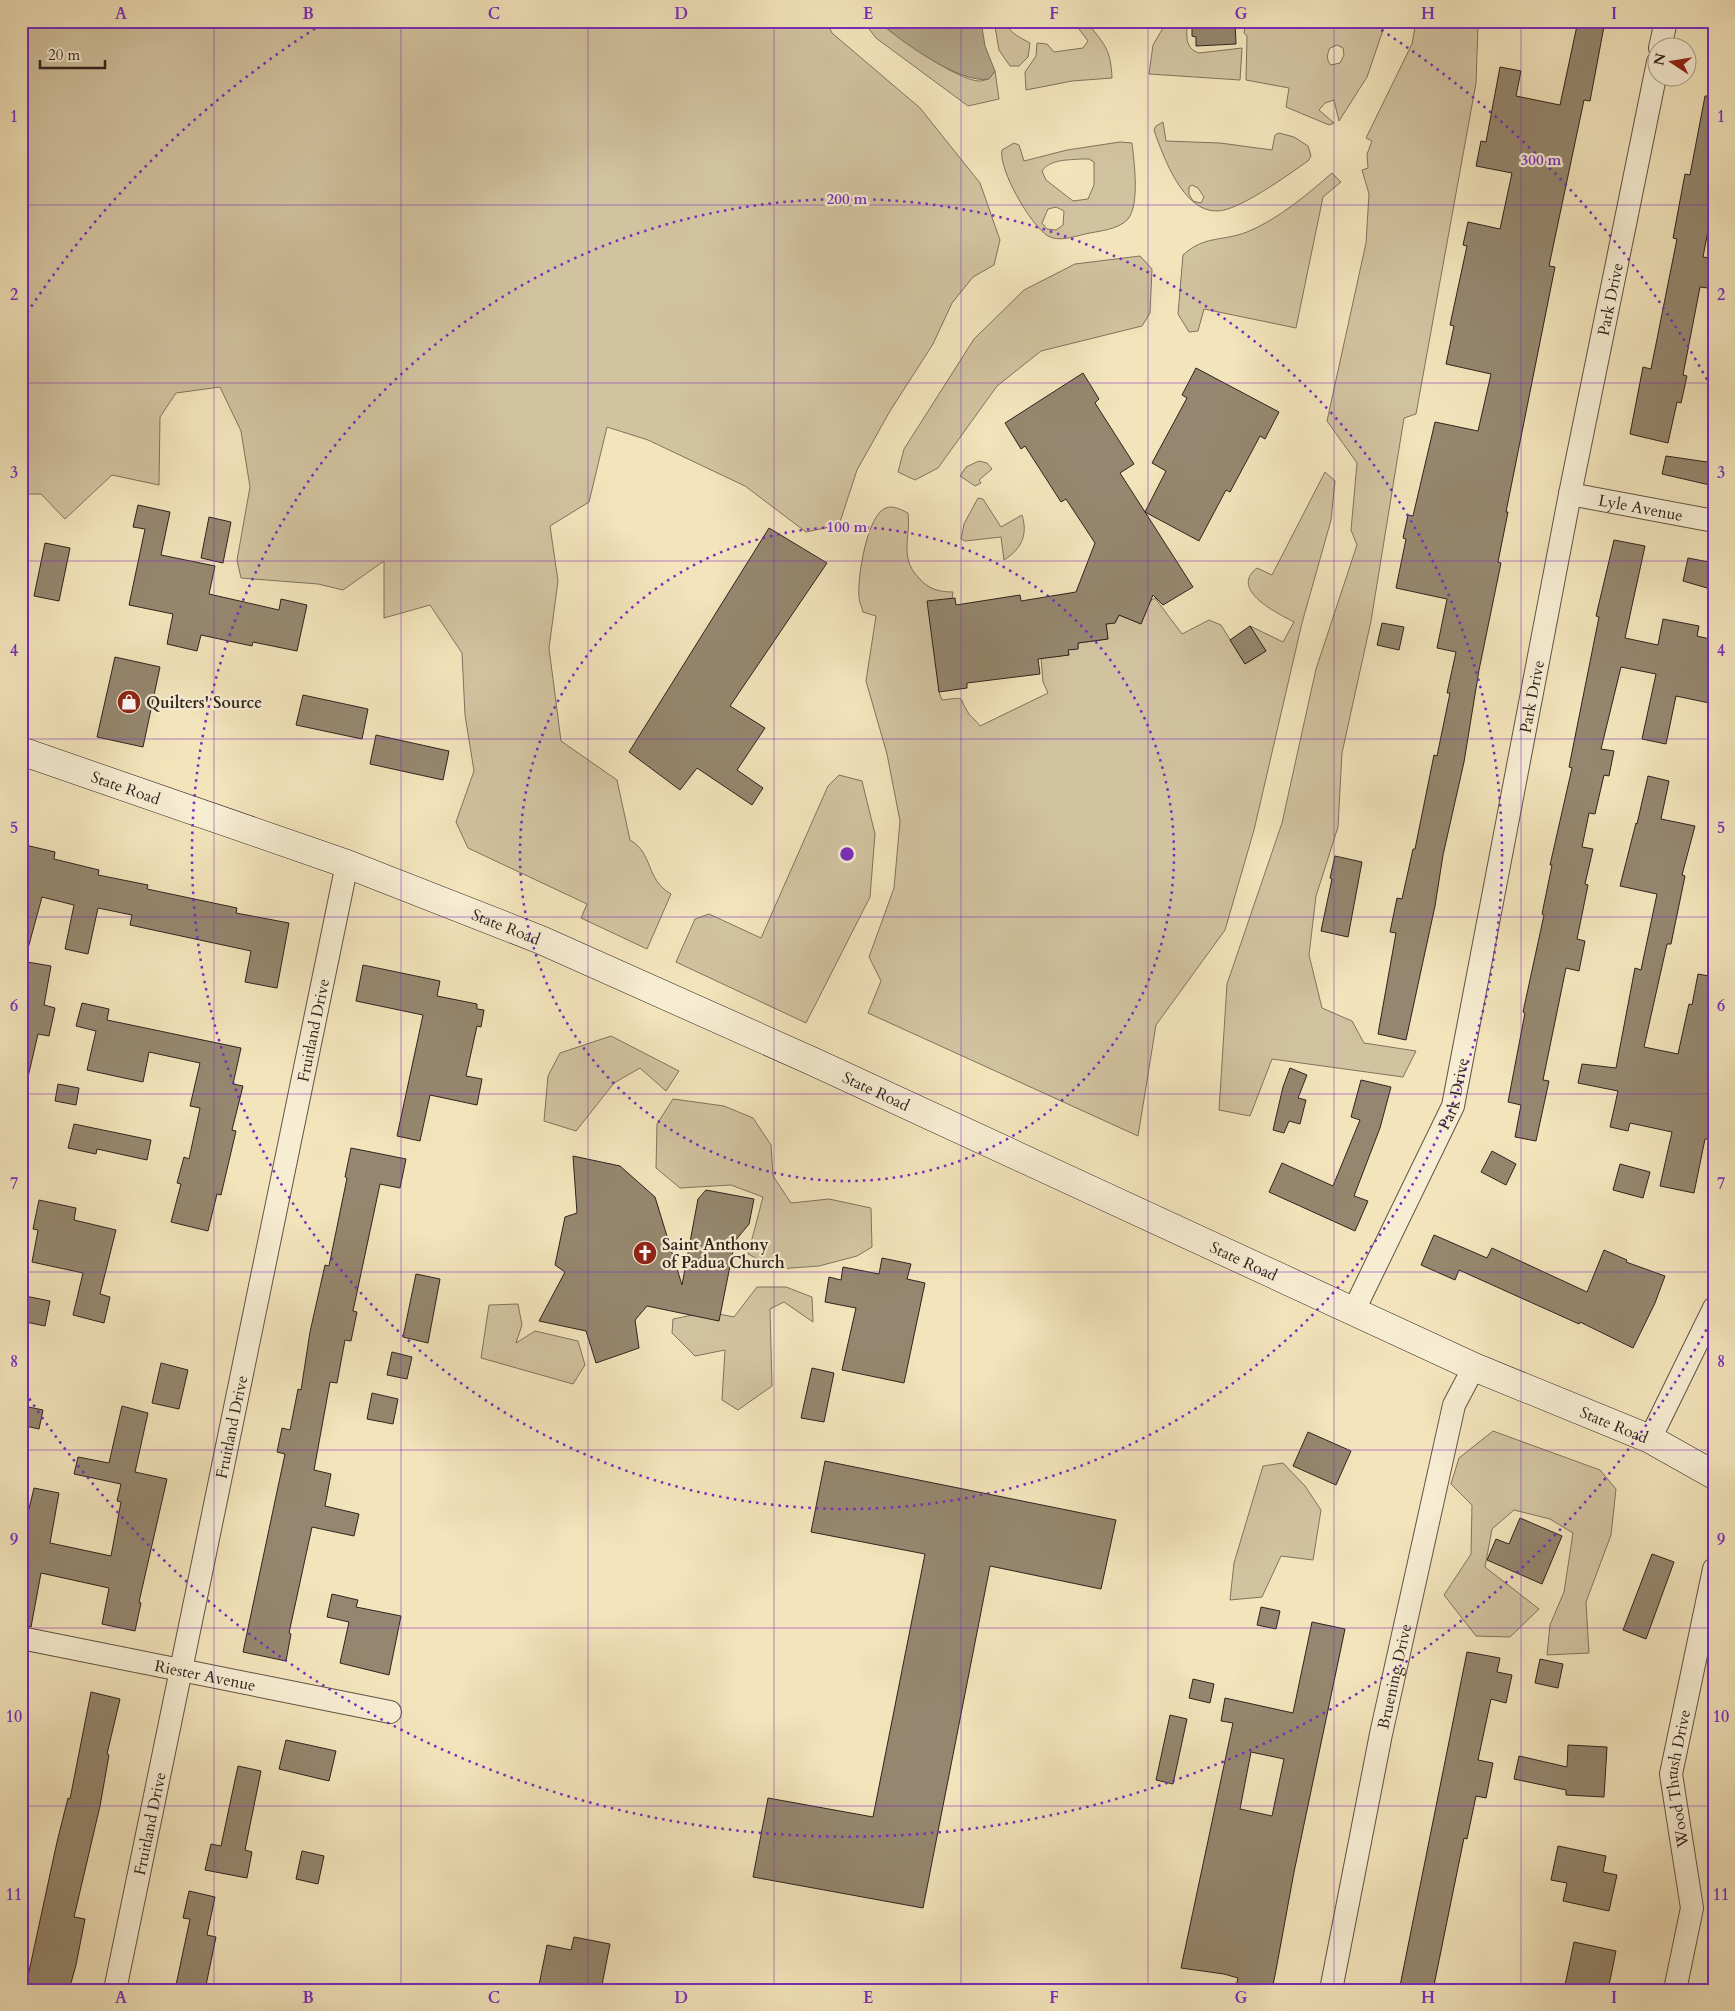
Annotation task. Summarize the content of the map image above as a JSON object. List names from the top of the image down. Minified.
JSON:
{"streets":{"main road":["State Road"],"street":["Park Drive","Lyle Avenue","Fruitland Drive","Riester Avenue","Bruening Drive","Wood Thrush Drive"]},"crossings":[["Park Drive","Lyle Avenue"],["Park Drive","State Road"],["State Road","Fruitland Drive"],["State Road","Bruening Drive"],["Fruitland Drive","Riester Avenue"]],"places":{"shop":["Quilters' Source"],"church":["Saint Anthony of Padua Church"]},"scale_bar":"20 m","north":"left","grid":{"columns":["A","B","C","D","E","F","G","H","I"],"rows":["1","2","3","4","5","6","7","8","9","10","11"]},"rings":["300 m","200 m","100 m"]}
